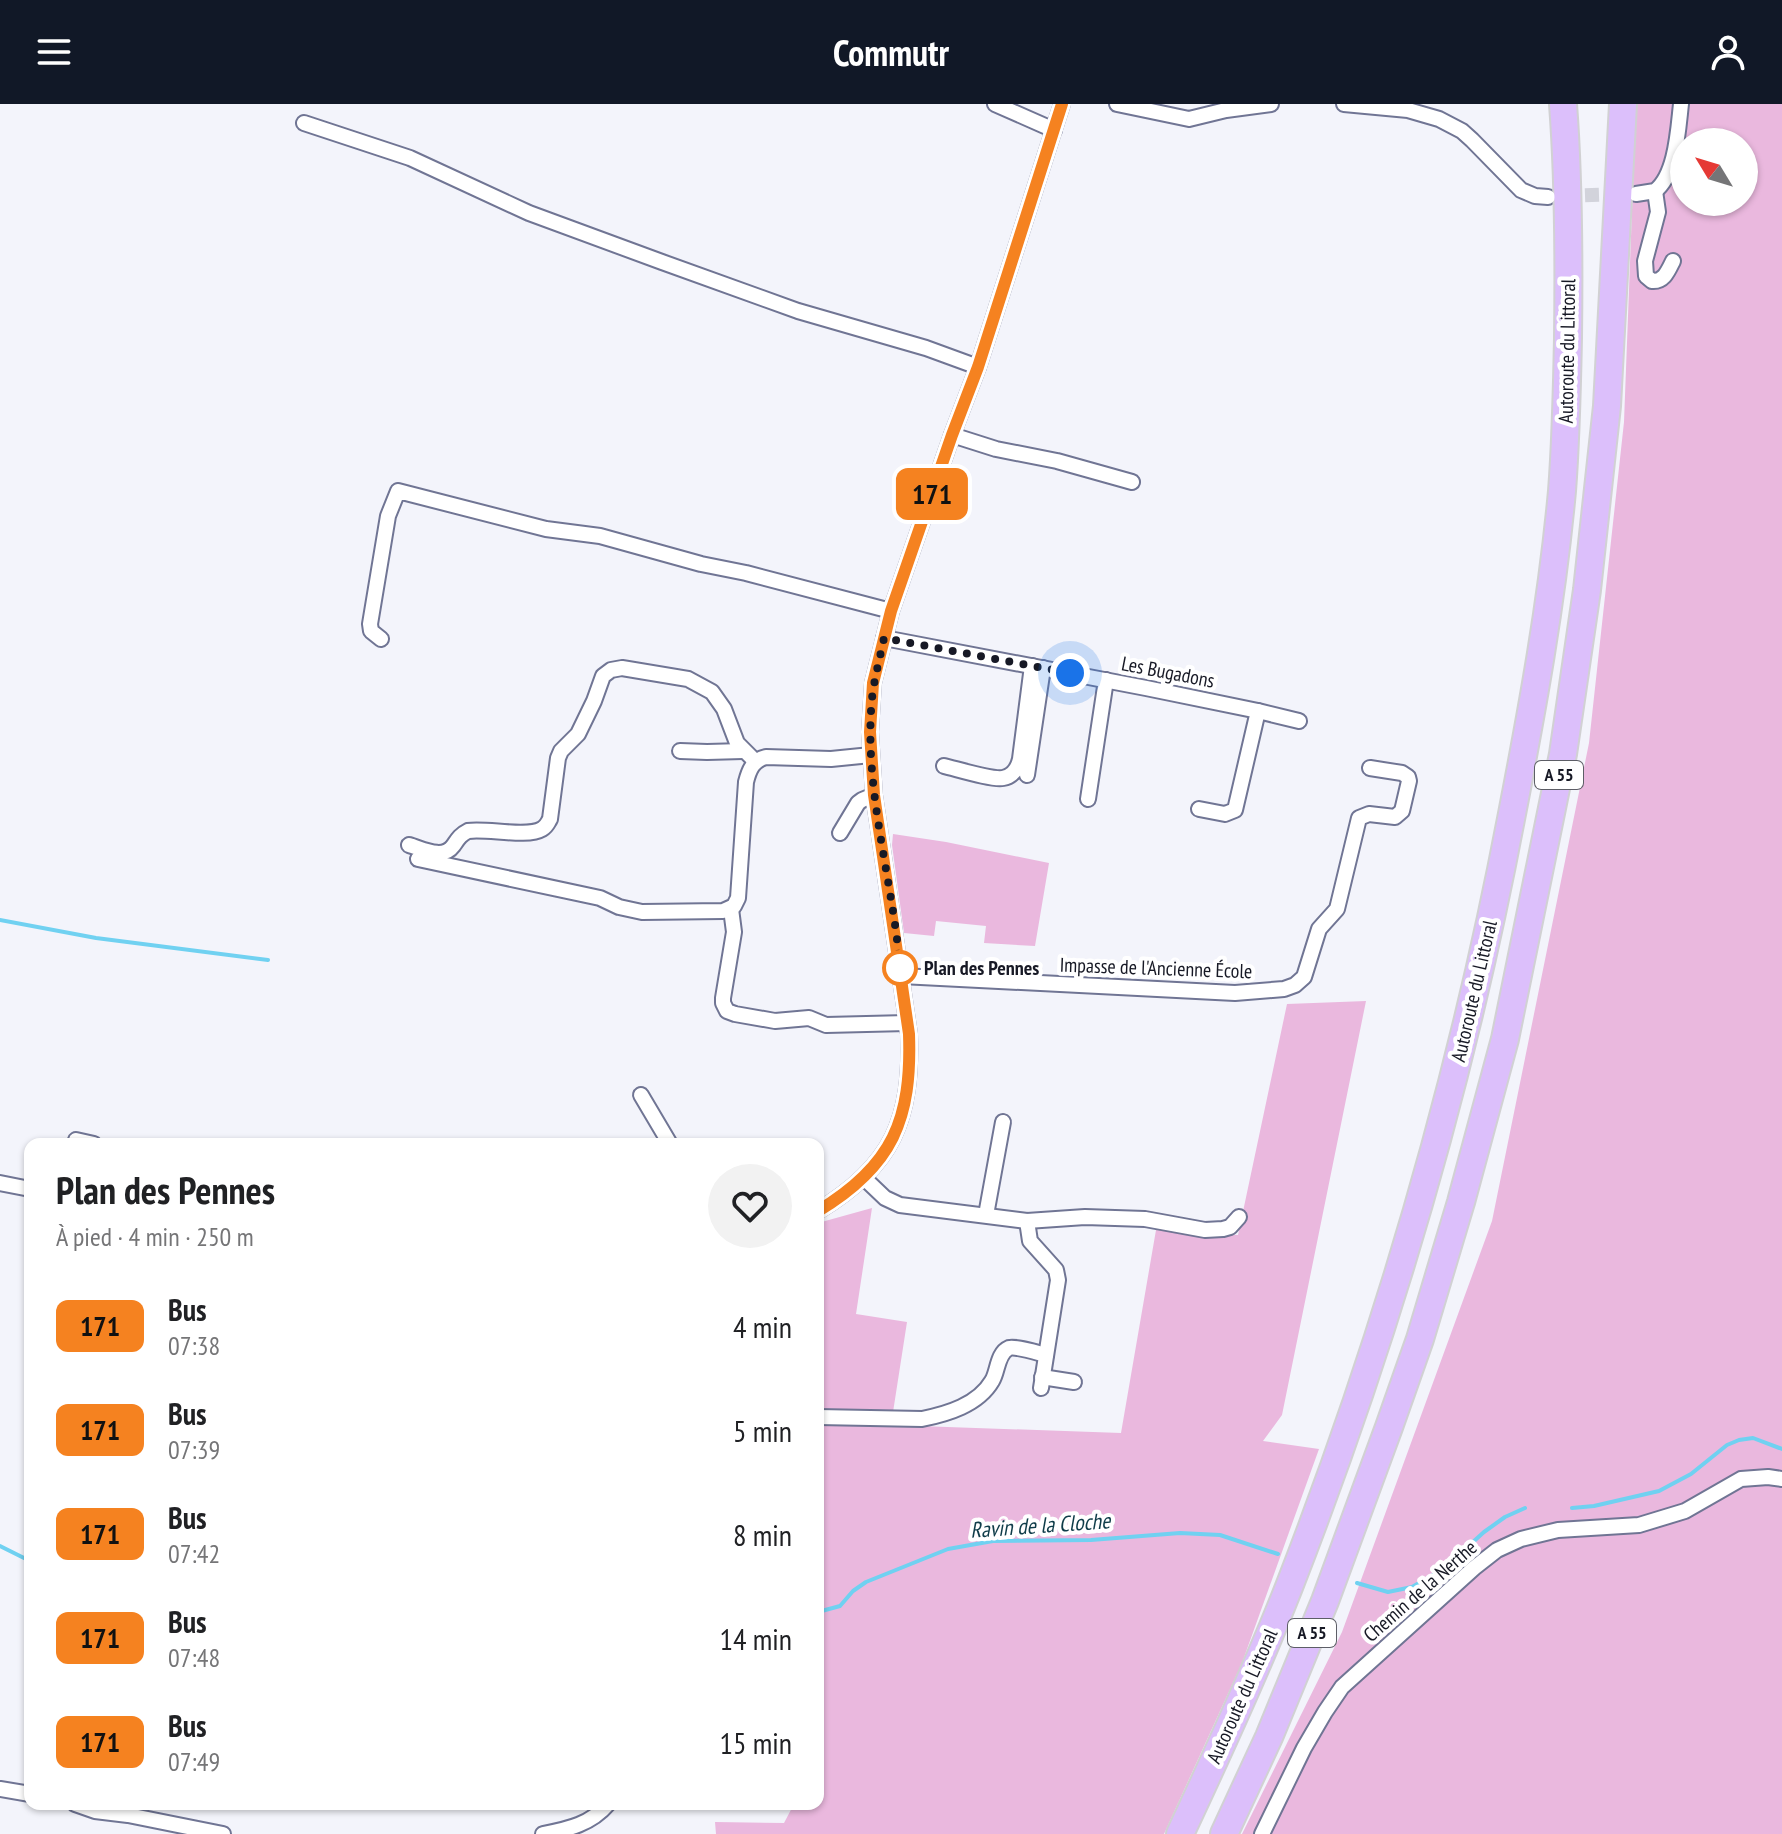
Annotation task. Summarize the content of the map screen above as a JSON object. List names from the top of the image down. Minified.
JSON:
{"streets":{"highway":["Autoroute du Littoral","A 55"],"street":["Les Bugadons","Impasse de l'Ancienne École","Chemin de la Nerthe"]},"water":["Ravin de la Cloche"],"places":["Plan des Pennes"],"lines":["bus line 171"],"north":"top left","page":{"header":"Commutr","on_map":"171","heading":["Plan des Pennes","À pied · 4 min · 250 m"],"list":[{"mark":"171","name":"Bus","note":"07:38","value":"4 min"},{"mark":"171","name":"Bus","note":"07:39","value":"5 min"},{"mark":"171","name":"Bus","note":"07:42","value":"8 min"},{"mark":"171","name":"Bus","note":"07:48","value":"14 min"},{"mark":"171","name":"Bus","note":"07:49","value":"15 min"}]}}
